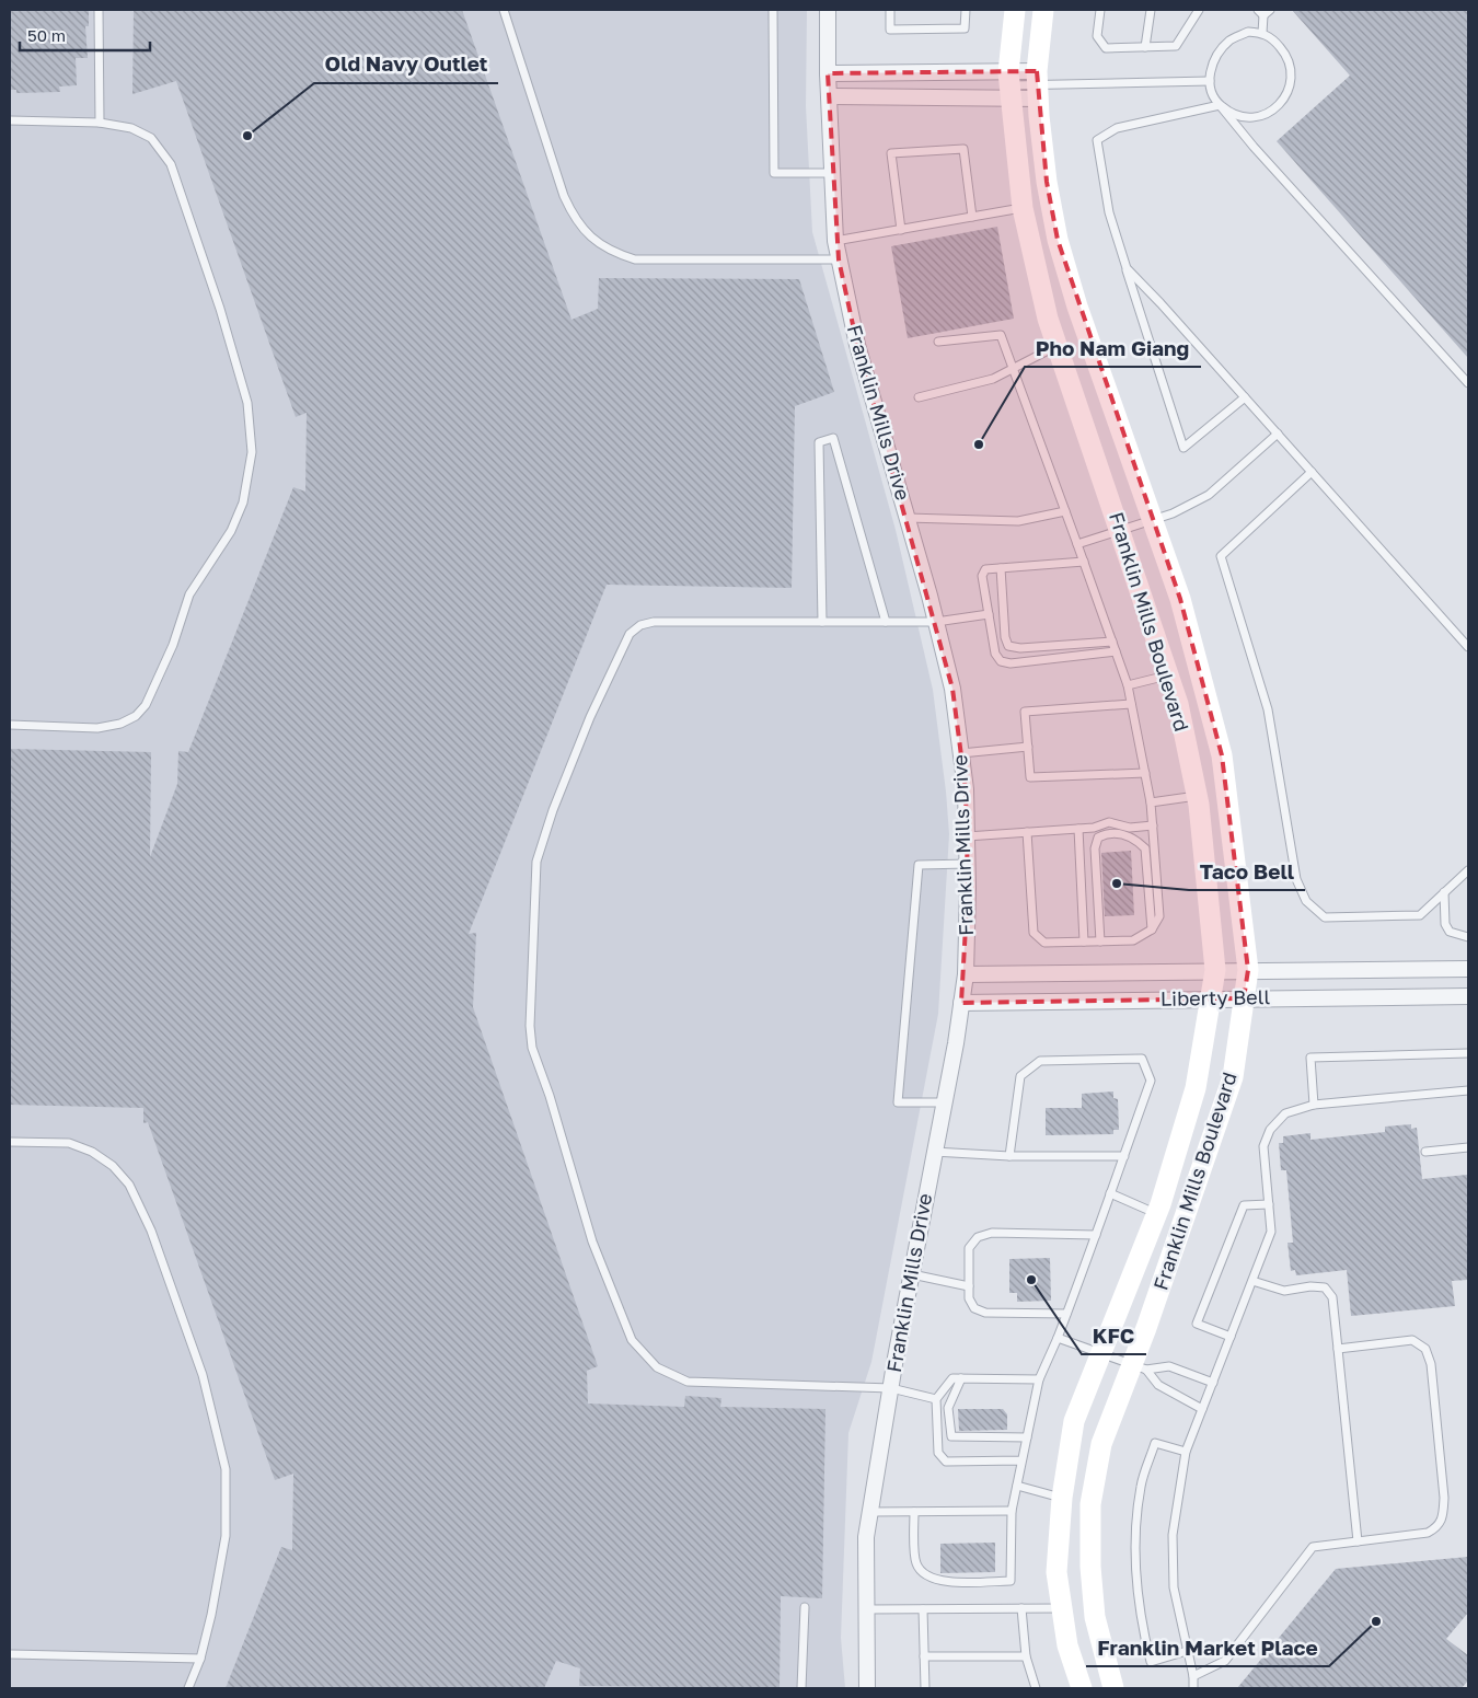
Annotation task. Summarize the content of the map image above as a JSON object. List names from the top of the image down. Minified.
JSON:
{"streets":{"street":["Franklin Mills Drive","Franklin Mills Boulevard","Liberty Bell"]},"crossings":[["Franklin Mills Drive","Liberty Bell"],["Franklin Mills Boulevard","Liberty Bell"]],"places":["Old Navy Outlet","Pho Nam Giang","Taco Bell","KFC","Franklin Market Place"],"scale_bar":"50 m"}
